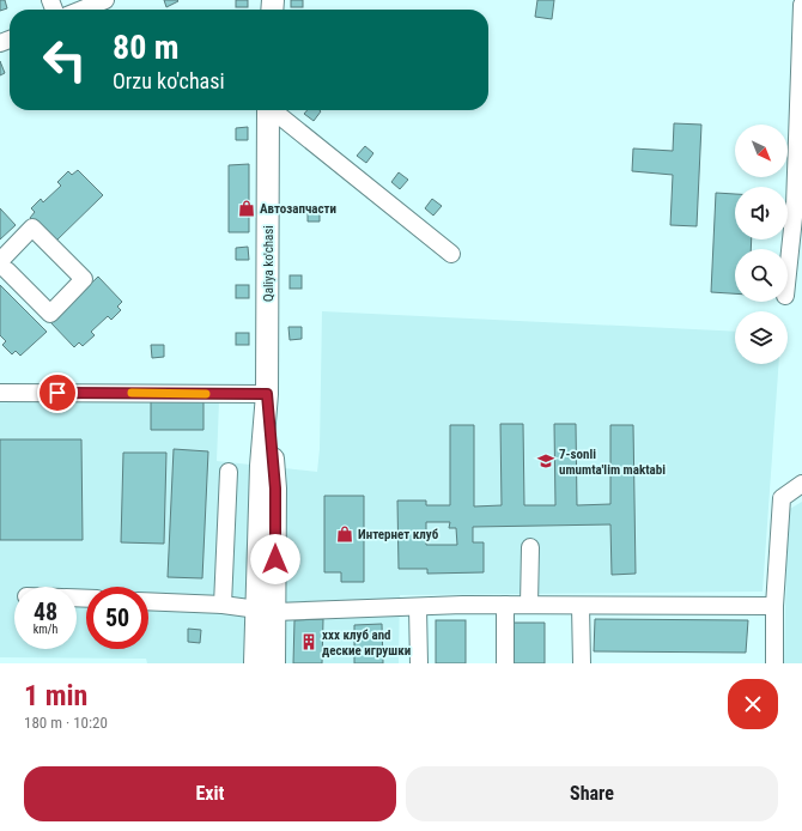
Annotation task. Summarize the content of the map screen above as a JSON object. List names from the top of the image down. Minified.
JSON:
{"streets":{"main road":["Qaliya ko'chasi"]},"places":{"shop":["Автозапчасти","Интернет клуб"],"school or university":["7-sonli umumta'lim maktabi"],"building":["ххх клуб and деские игрушки"]},"north":"bottom right","page":{"turn":["80 m","Orzu ko'chasi"],"speed":"48 km/h","limit":"50","heading":["1 min","180 m · 10:20"],"buttons":["Exit","Share"]}}
